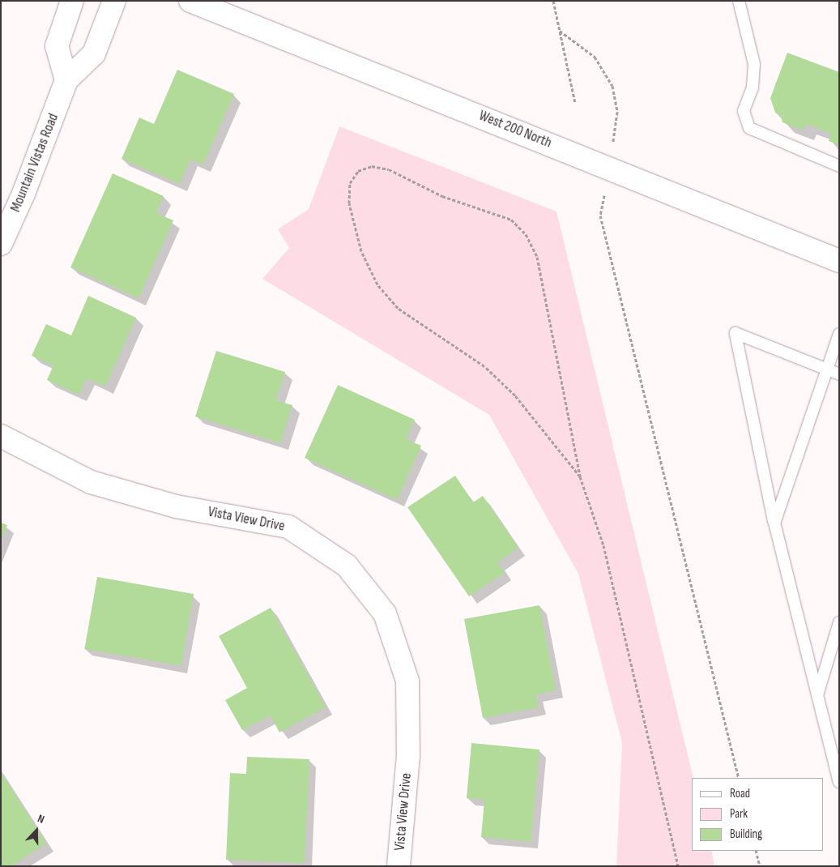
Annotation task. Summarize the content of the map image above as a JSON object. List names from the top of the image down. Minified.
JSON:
{"streets":{"street":["West 200 North","Mountain Vistas Road","Vista View Drive"]},"legend":["Road","Park","Building"],"north":"top"}
